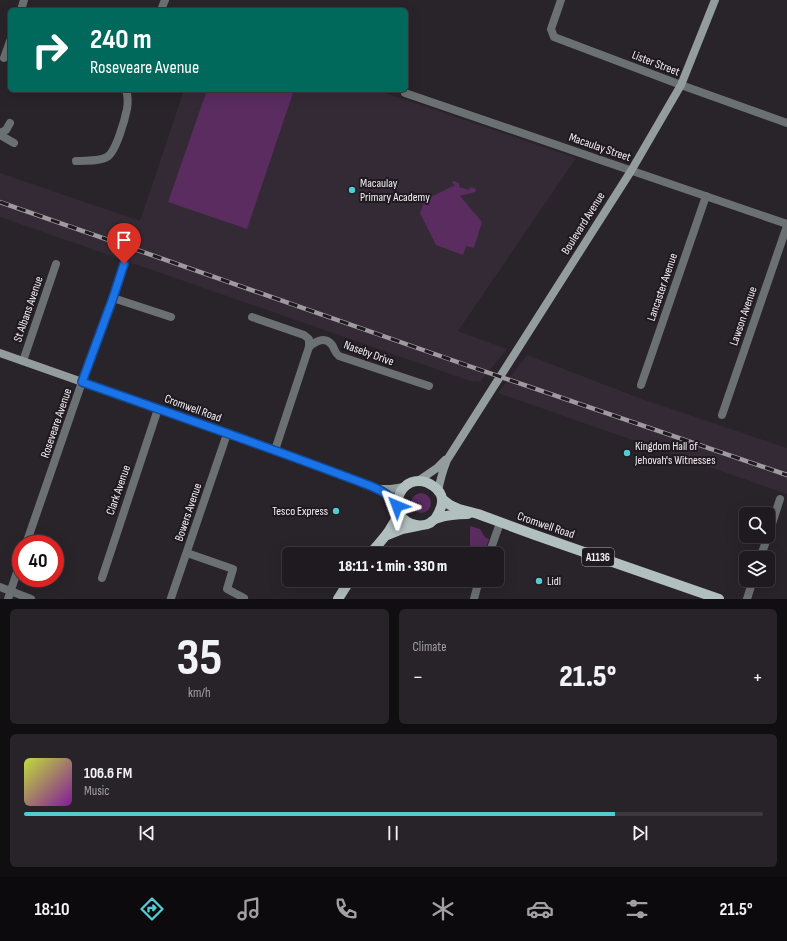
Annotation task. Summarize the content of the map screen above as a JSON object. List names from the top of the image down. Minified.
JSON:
{"streets":{"main road":["Cromwell Road","A1136"],"street":["Lister Street","Macaulay Street","Boulevard Avenue","Lancaster Avenue","St Albans Avenue","Lawson Avenue","Naseby Drive","Roseveare Avenue","Clark Avenue","Bowers Avenue"]},"crossings":[["Lister Street","Boulevard Avenue"],["Macaulay Street","Boulevard Avenue"],["Macaulay Street","Lancaster Avenue"],["Macaulay Street","Lawson Avenue"],["Boulevard Avenue","Cromwell Road"],["Boulevard Avenue","A1136"],["St Albans Avenue","Cromwell Road"],["Cromwell Road","Roseveare Avenue"],["Cromwell Road","Clark Avenue"],["Cromwell Road","Bowers Avenue"],["Cromwell Road","A1136"]],"places":["Macaulay Primary Academy","Kingdom Hall of Jehovah's Witnesses","Tesco Express","Lidl"],"page":{"turn":["240 m","Roseveare Avenue"],"limit":"40","trip":"18:11 · 1 min · 330 m","tile":[["35","km/h"],"Climate"],"heat":["−","21.5°","+"],"song":["106.6 FM","Music"],"tabs":["18:10","21.5°"]}}
